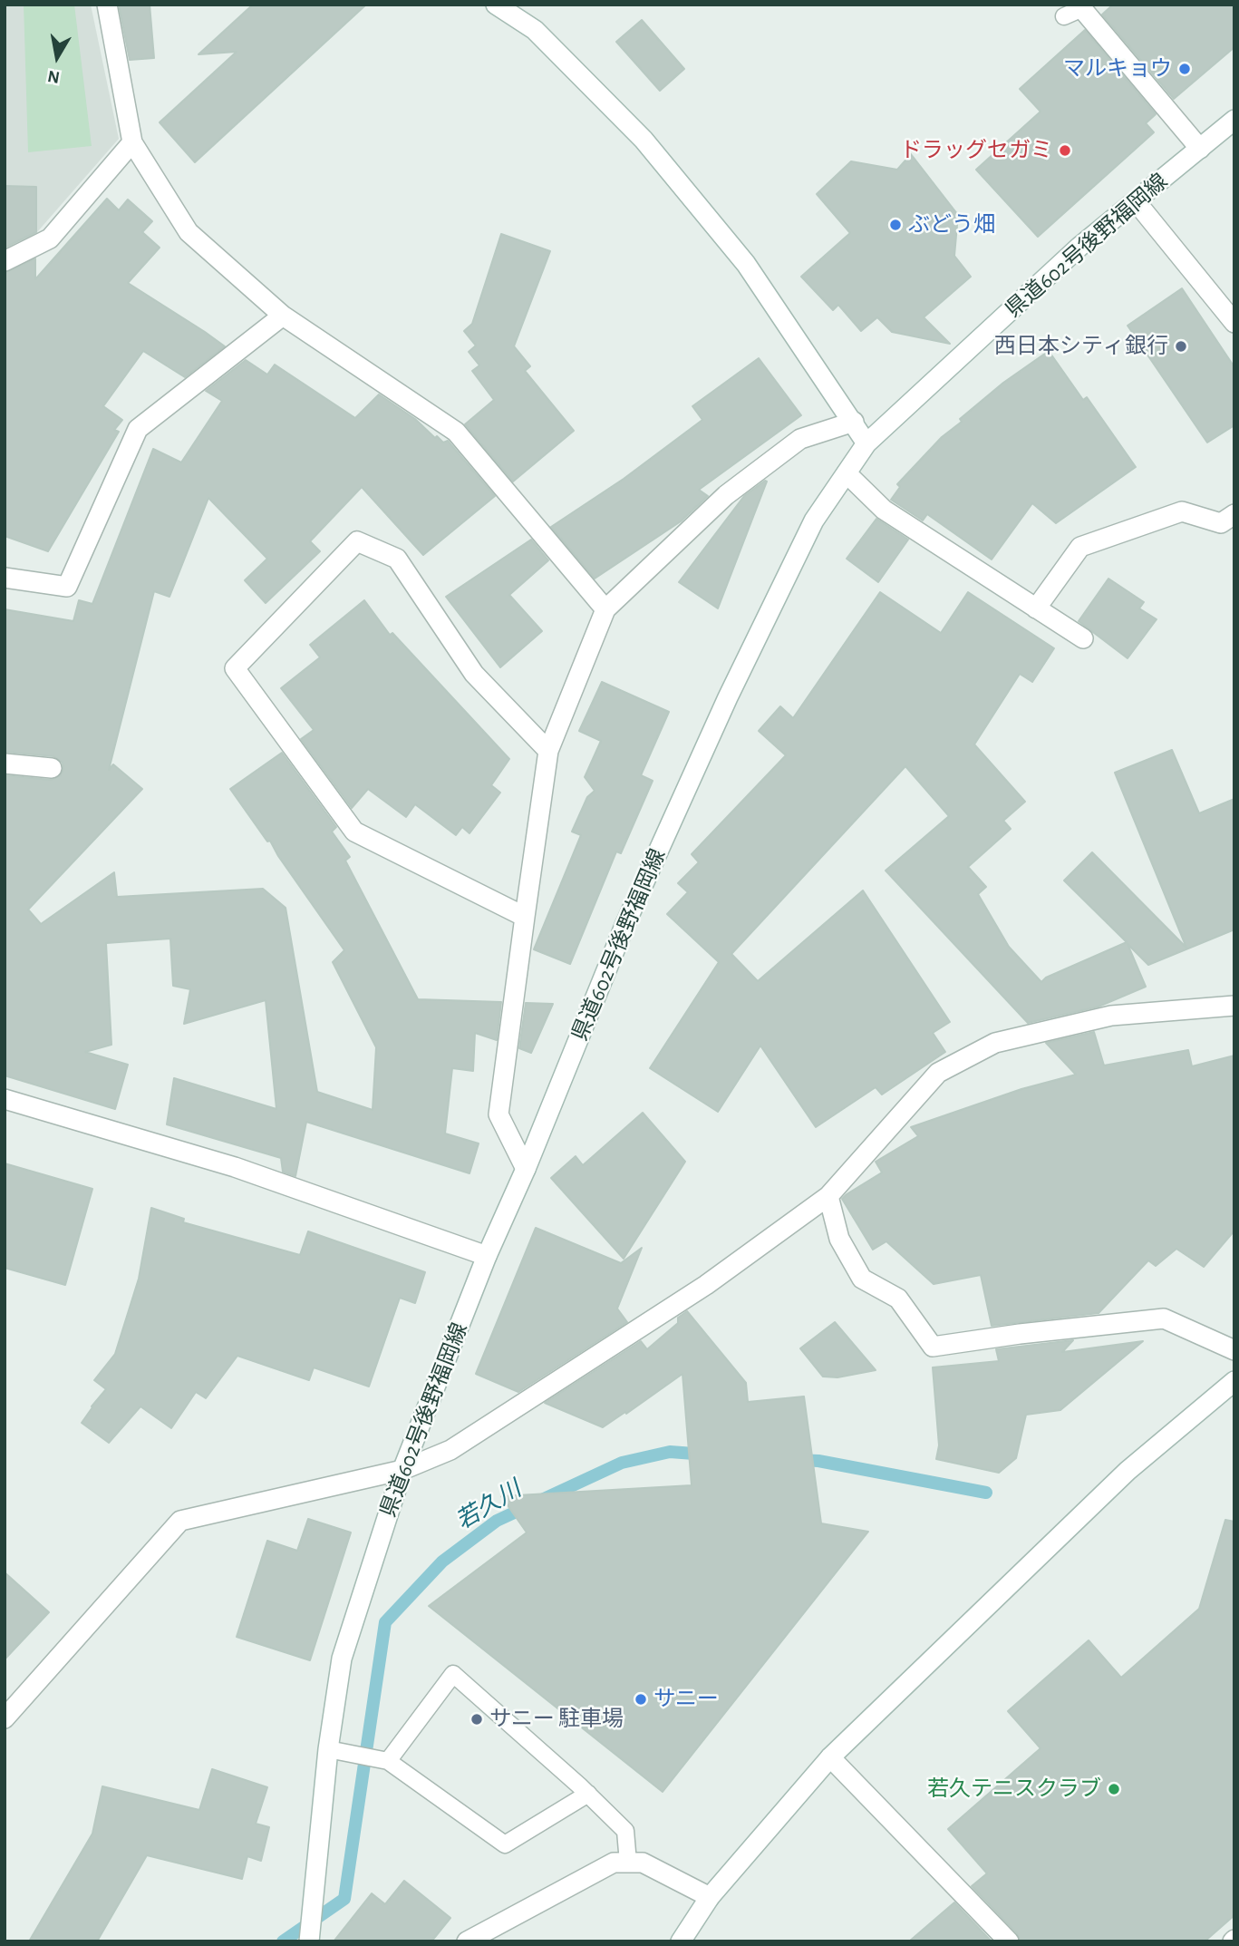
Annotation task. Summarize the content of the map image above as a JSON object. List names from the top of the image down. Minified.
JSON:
{"streets":{"street":["県道602号後野福岡線"]},"water":["若久川"],"places":["マルキョウ","ドラッグセガミ","ぶどう畑","西日本シティ銀行","サニー","サニー 駐車場","若久テニスクラブ"],"north":"bottom"}
